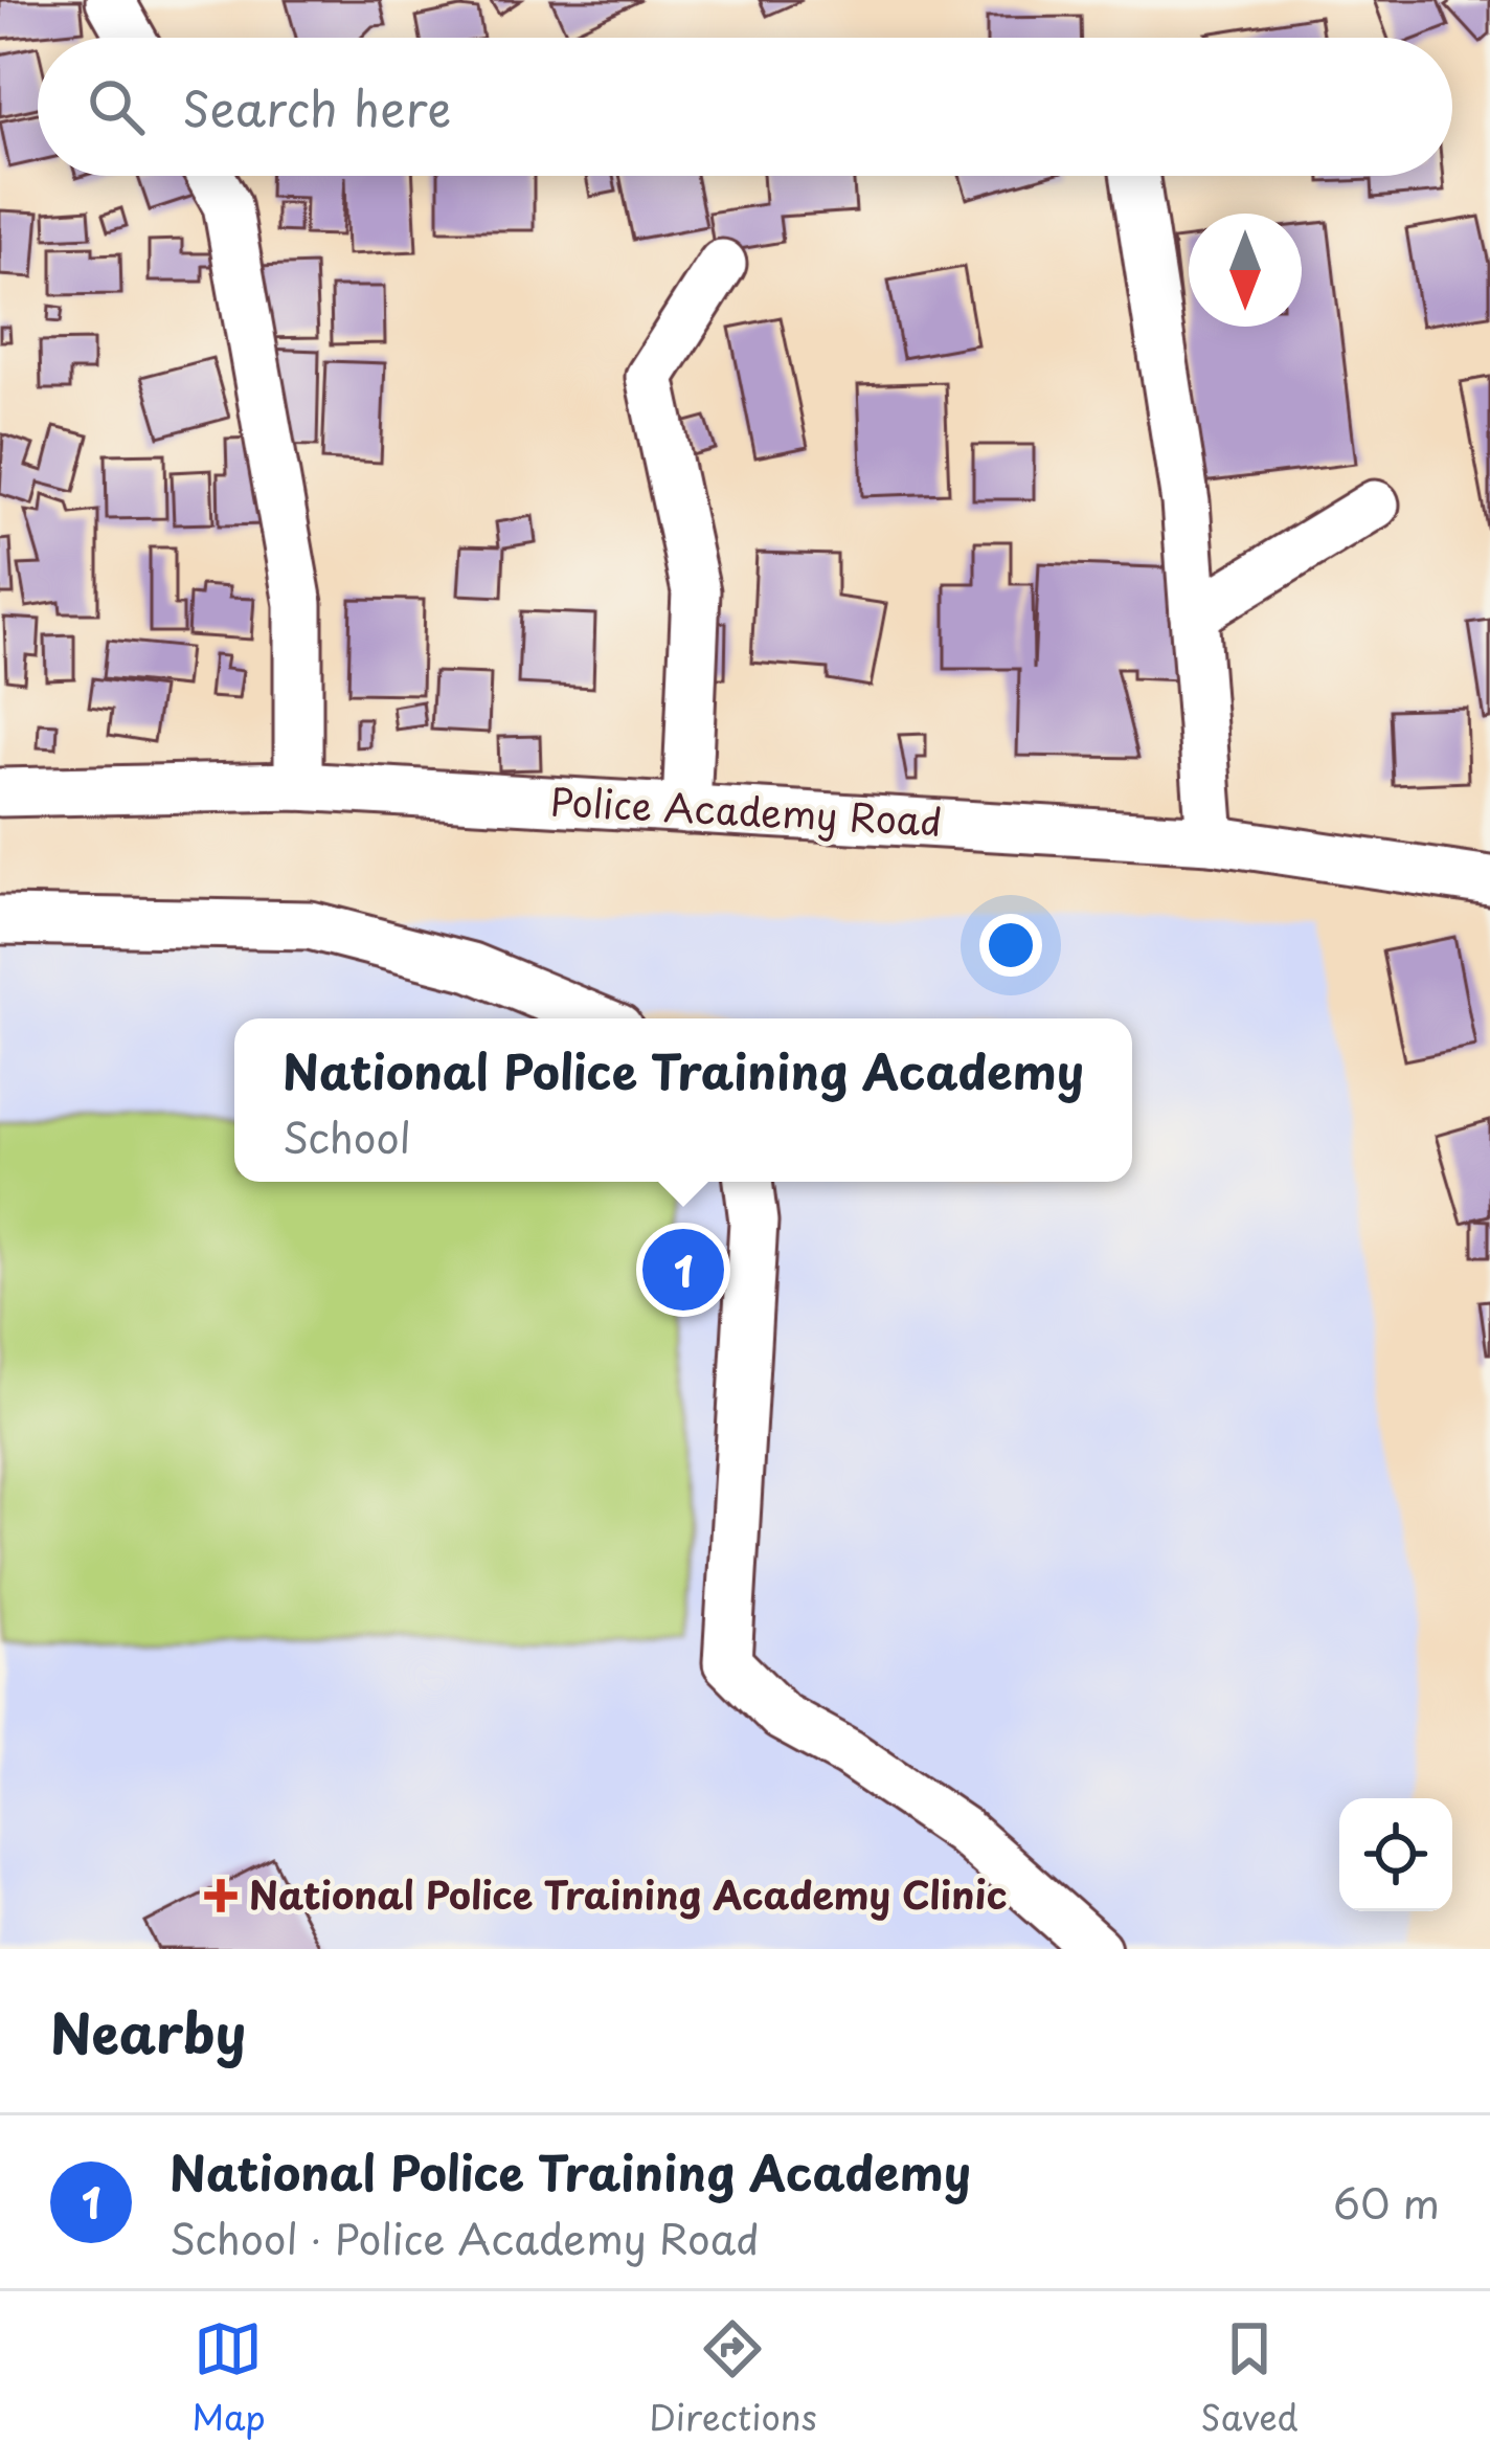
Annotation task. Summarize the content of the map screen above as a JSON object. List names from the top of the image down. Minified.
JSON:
{"streets":{"street":["Police Academy Road"]},"places":{"health":["National Police Training Academy Clinic"]},"north":"bottom","page":{"search":"Search here","popup":["National Police Training Academy","School"],"pins":"1","heading":"Nearby","list":[{"mark":"1","name":"National Police Training Academy","note":"School · Police Academy Road","value":"60 m"}],"nav":["Map","Directions","Saved"]}}
